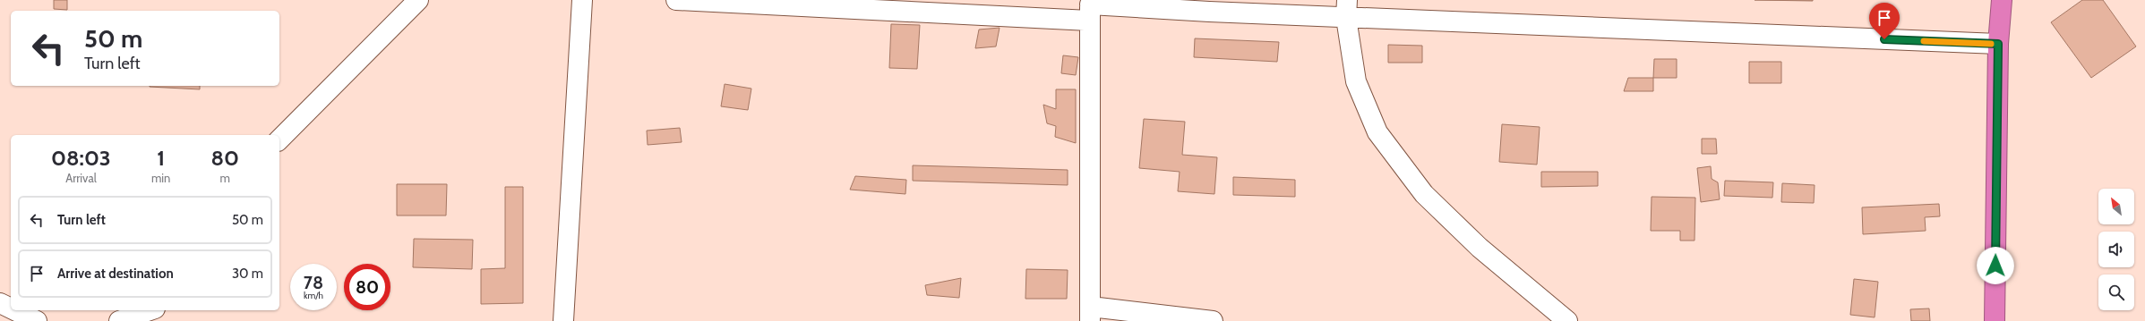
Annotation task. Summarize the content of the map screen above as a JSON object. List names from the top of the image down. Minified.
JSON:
{"north":"top left","page":{"turn":["50 m","Turn left"],"eta":["08:03","Arrival","1","min","80","m"],"list":[{"name":"Turn left","value":"50 m"},{"name":"Arrive at destination","value":"30 m"}],"speed":"78 km/h","limit":"80"}}
